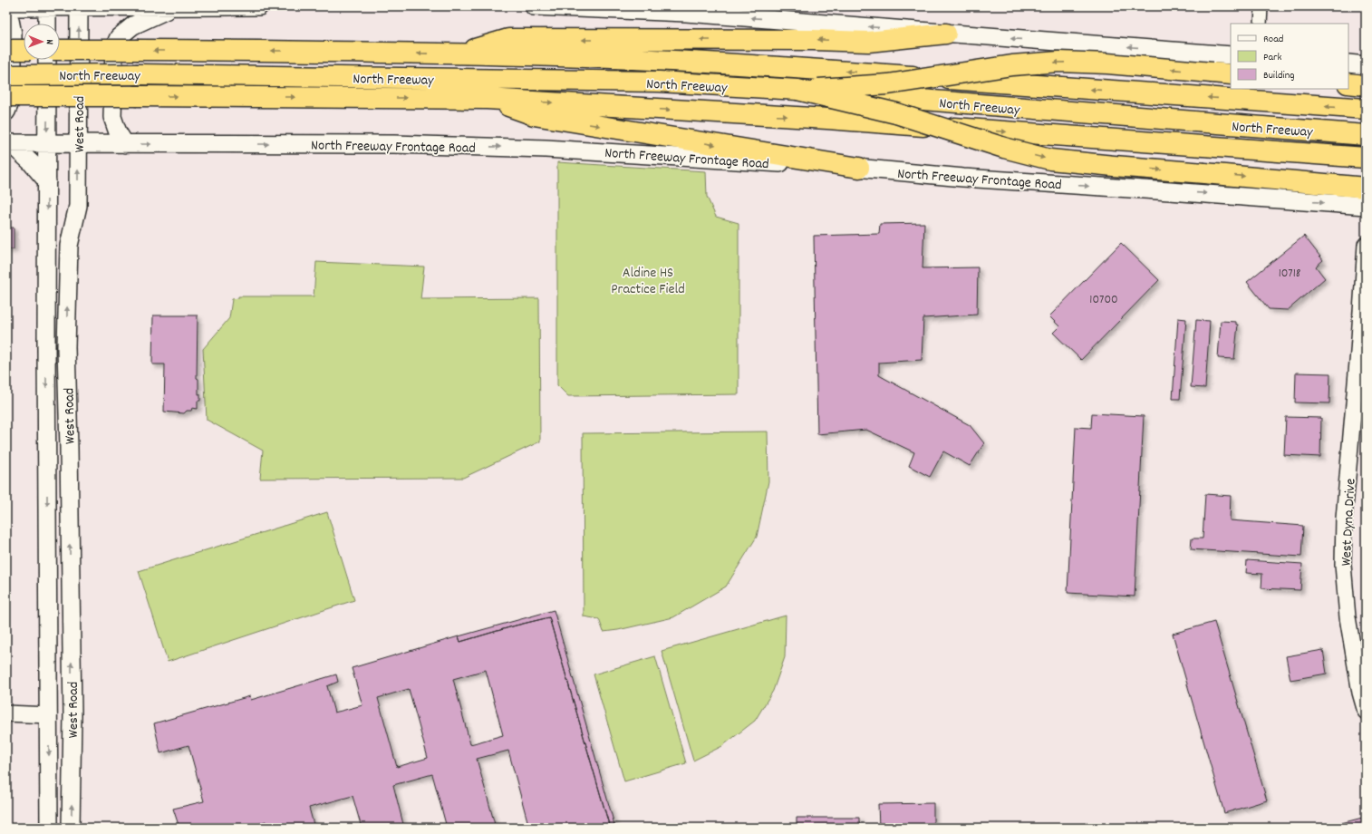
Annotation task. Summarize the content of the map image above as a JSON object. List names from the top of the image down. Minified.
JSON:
{"streets":{"highway":["North Freeway"],"main road":["West Road","North Freeway Frontage Road"],"street":["West Dyna Drive"]},"crossings":[["West Road","North Freeway Frontage Road"]],"parks":["Aldine HS Practice Field"],"house_numbers":["10718","10700"],"legend":["Road","Park","Building"],"north":"right"}
